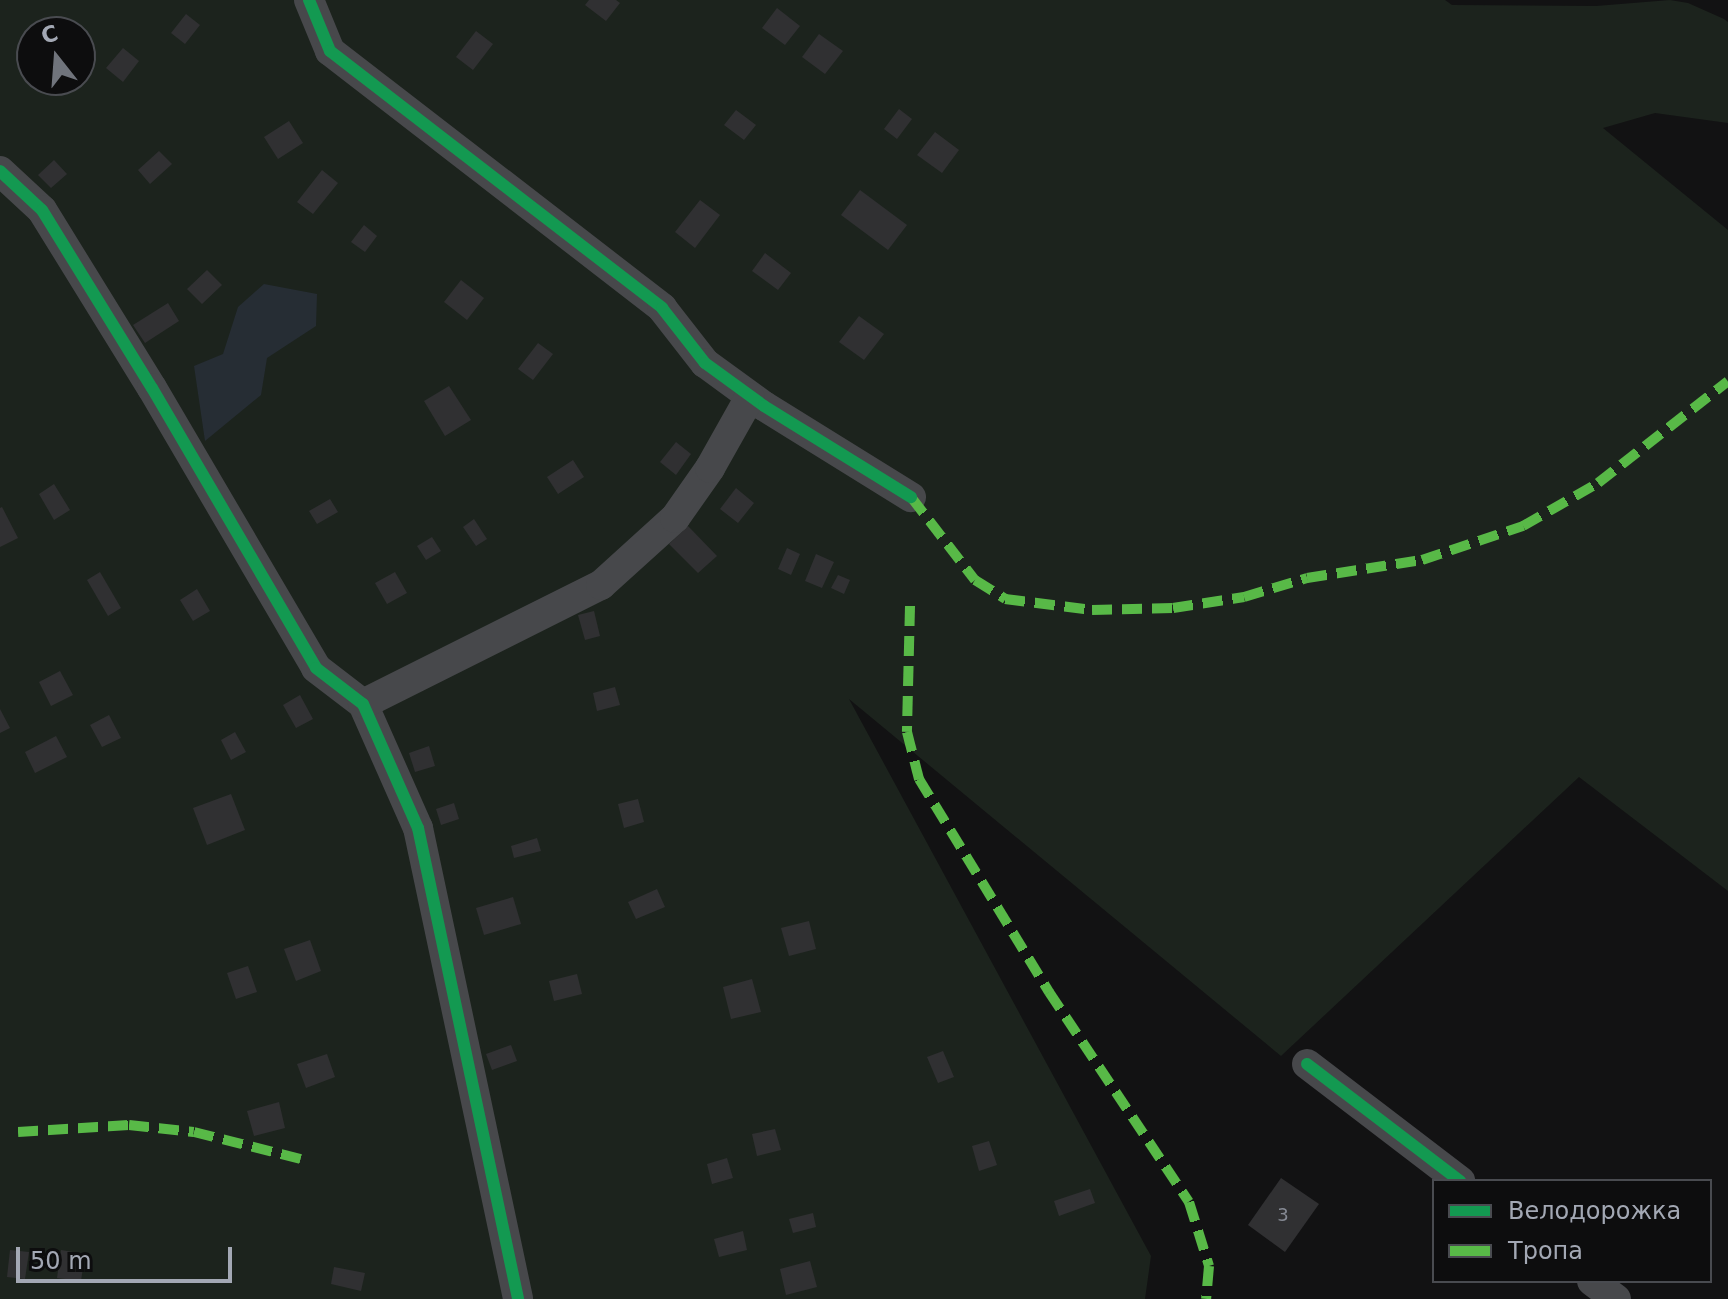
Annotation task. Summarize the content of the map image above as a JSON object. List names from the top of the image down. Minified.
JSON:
{"house_numbers":["3"],"legend":["Велодорожка","Тропа"],"scale_bar":"50 m","north":"top"}
